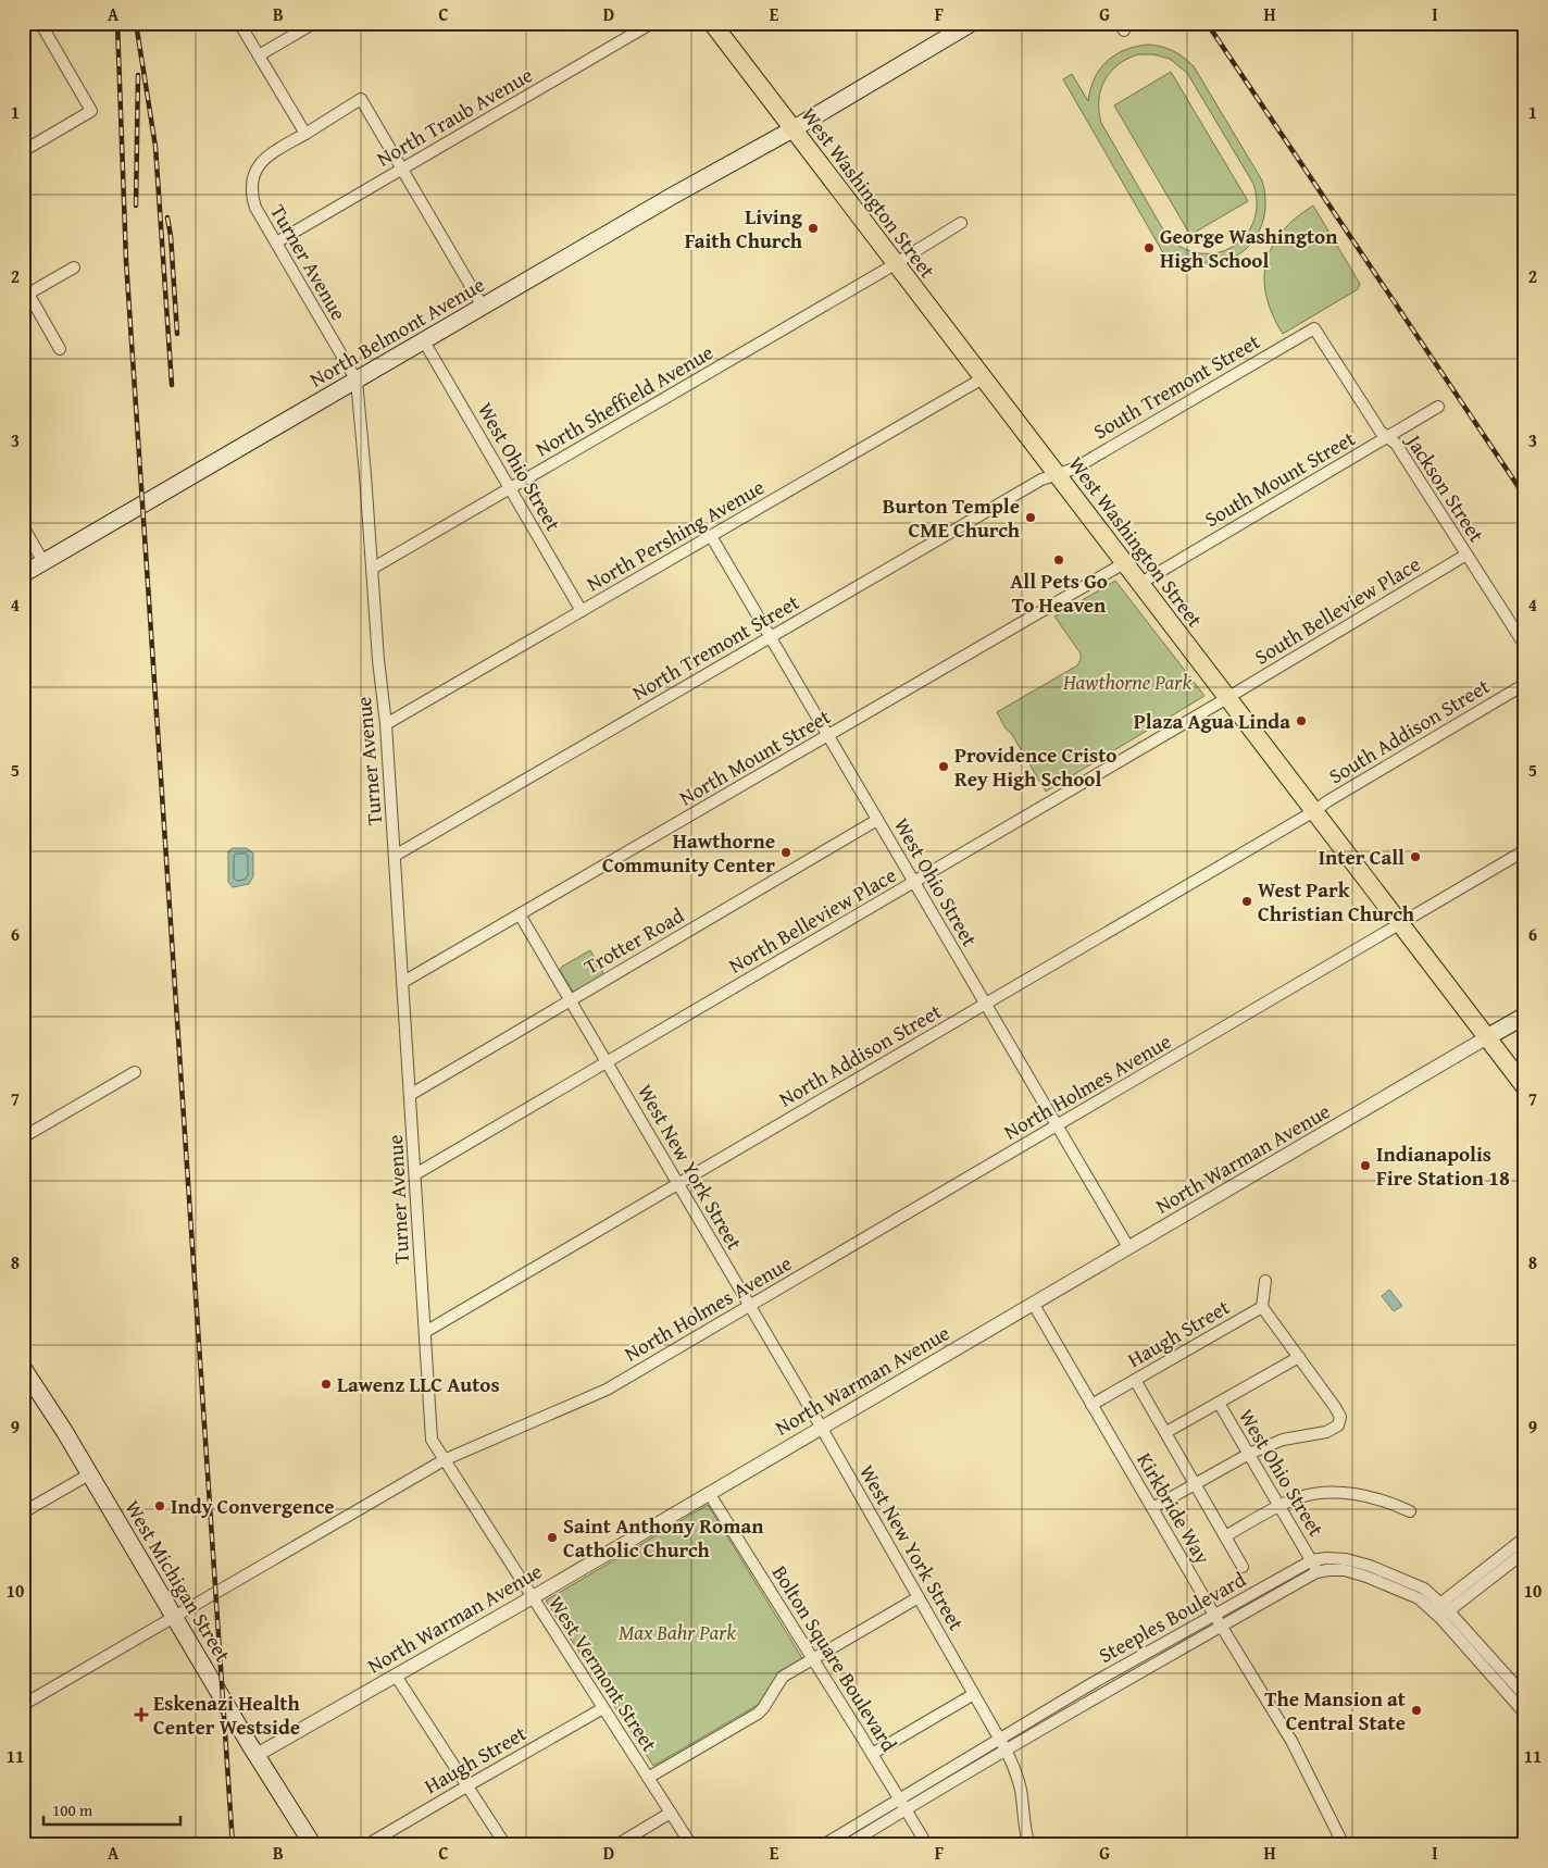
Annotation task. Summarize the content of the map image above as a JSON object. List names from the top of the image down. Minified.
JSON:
{"streets":{"main road":["West Washington Street","North Belmont Avenue","West Michigan Street"],"street":["North Traub Avenue","Turner Avenue","South Tremont Street","North Sheffield Avenue","West Ohio Street","South Mount Street","Jackson Street","North Pershing Avenue","South Belleview Place","North Tremont Street","South Addison Street","North Mount Street","North Belleview Place","Trotter Road","North Addison Street","North Holmes Avenue","North Warman Avenue","West New York Street","Haugh Street","Kirkbride Way","Steeples Boulevard","Bolton Square Boulevard","West Vermont Street"]},"crossings":[["North Traub Avenue","Turner Avenue"],["West Washington Street","North Belmont Avenue"],["West Washington Street","South Tremont Street"],["West Washington Street","North Sheffield Avenue"],["West Washington Street","South Mount Street"],["West Washington Street","North Pershing Avenue"],["West Washington Street","South Belleview Place"],["West Washington Street","North Tremont Street"],["West Washington Street","South Addison Street"],["West Washington Street","North Mount Street"],["West Washington Street","North Belleview Place"],["West Washington Street","North Addison Street"],["West Washington Street","North Holmes Avenue"],["West Washington Street","North Warman Avenue"],["Turner Avenue","North Belmont Avenue"],["Turner Avenue","North Sheffield Avenue"],["Turner Avenue","North Pershing Avenue"],["Turner Avenue","North Tremont Street"],["Turner Avenue","North Mount Street"],["Turner Avenue","North Belleview Place"],["Turner Avenue","Trotter Road"],["Turner Avenue","North Addison Street"],["Turner Avenue","West Vermont Street"],["North Belmont Avenue","West Ohio Street"],["South Tremont Street","Jackson Street"],["South Tremont Street","North Tremont Street"],["North Sheffield Avenue","West Ohio Street"],["West Ohio Street","North Pershing Avenue"],["West Ohio Street","North Tremont Street"],["West Ohio Street","North Mount Street"],["West Ohio Street","North Belleview Place"],["West Ohio Street","Trotter Road"],["West Ohio Street","North Addison Street"],["West Ohio Street","North Holmes Avenue"],["West Ohio Street","North Warman Avenue"],["West Ohio Street","Steeples Boulevard"],["South Mount Street","Jackson Street"],["Jackson Street","South Belleview Place"],["South Belleview Place","North Belleview Place"],["South Addison Street","North Addison Street"],["North Mount Street","West New York Street"],["North Belleview Place","West New York Street"],["Trotter Road","West New York Street"],["North Addison Street","West New York Street"],["North Holmes Avenue","West New York Street"],["North Holmes Avenue","West Michigan Street"],["North Holmes Avenue","West Vermont Street"],["North Warman Avenue","West New York Street"],["North Warman Avenue","Kirkbride Way"],["North Warman Avenue","West Michigan Street"],["North Warman Avenue","Bolton Square Boulevard"],["North Warman Avenue","West Vermont Street"],["West New York Street","Steeples Boulevard"],["Haugh Street","Kirkbride Way"],["Haugh Street","West Vermont Street"],["Kirkbride Way","Steeples Boulevard"],["Steeples Boulevard","Bolton Square Boulevard"]],"parks":["Hawthorne Park","Max Bahr Park"],"places":{"other":["Living Faith Church","George Washington High School","Burton Temple CME Church","All Pets Go To Heaven","Plaza Agua Linda","Providence Cristo Rey High School","Hawthorne Community Center","Inter Call","West Park Christian Church","Indianapolis Fire Station 18","Lawenz LLC Autos","Indy Convergence","Saint Anthony Roman Catholic Church","The Mansion at Central State"],"health":["Eskenazi Health Center Westside"]},"scale_bar":"100 m","grid":{"columns":["A","B","C","D","E","F","G","H","I"],"rows":["1","2","3","4","5","6","7","8","9","10","11"]}}
